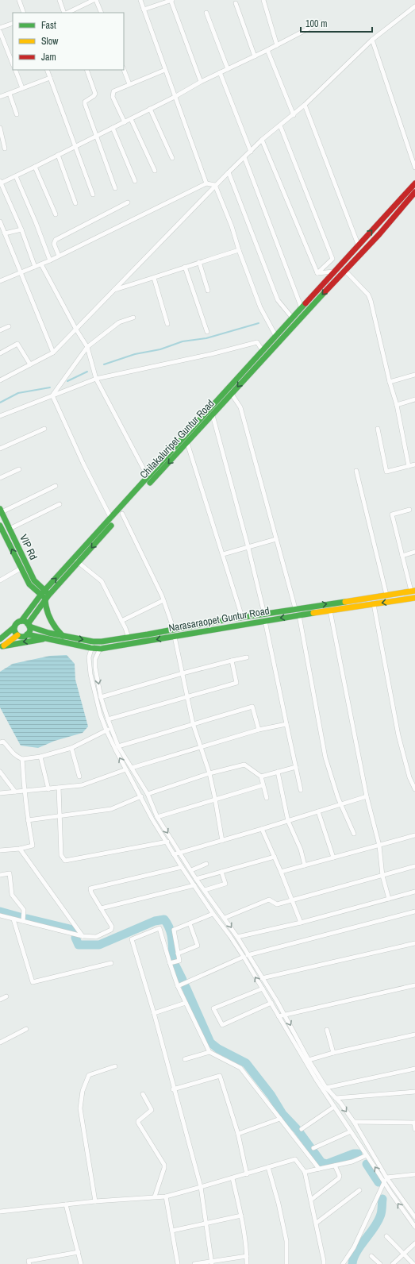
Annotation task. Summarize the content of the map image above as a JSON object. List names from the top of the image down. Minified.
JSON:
{"streets":{"main road":["Chilakaluripet Guntur Road","VIP Rd","Narasaraopet Guntur Road"]},"crossings":[["Chilakaluripet Guntur Road","VIP Rd"],["Chilakaluripet Guntur Road","Narasaraopet Guntur Road"]],"legend":["Fast","Slow","Jam"],"scale_bar":"100 m"}
